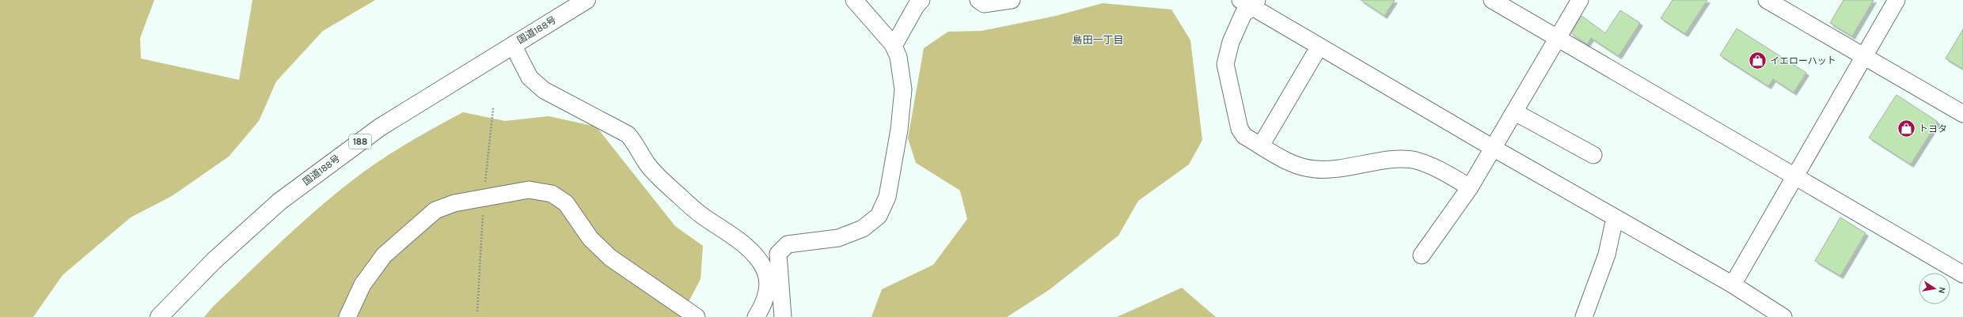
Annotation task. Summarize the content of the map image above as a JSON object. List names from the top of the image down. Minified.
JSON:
{"streets":{"highway":["国道188号","188"]},"districts":["島田一丁目"],"places":{"shop":["イエローハット","トヨタ"]},"north":"right"}
